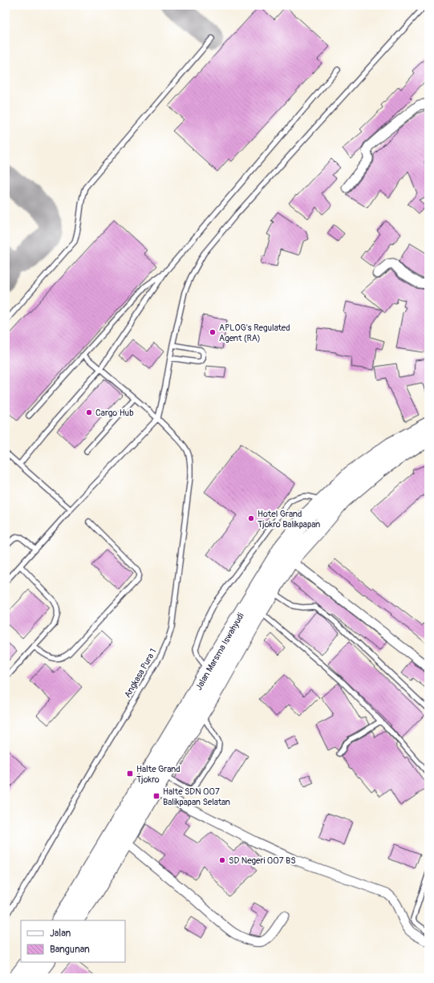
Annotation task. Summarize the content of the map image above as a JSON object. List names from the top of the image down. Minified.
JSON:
{"streets":{"highway":["Jalan Marsma Iswahyudi"],"lane":["Angkasa Pura 1"]},"places":{"other":["APLOG's Regulated Agent (RA)","Cargo Hub","Hotel Grand Tjokro Balikpapan","SD Negeri 007 BS"],"transit":["Halte Grand Tjokro","Halte SDN 007 Balikpapan Selatan"]},"legend":["Jalan","Bangunan"]}
